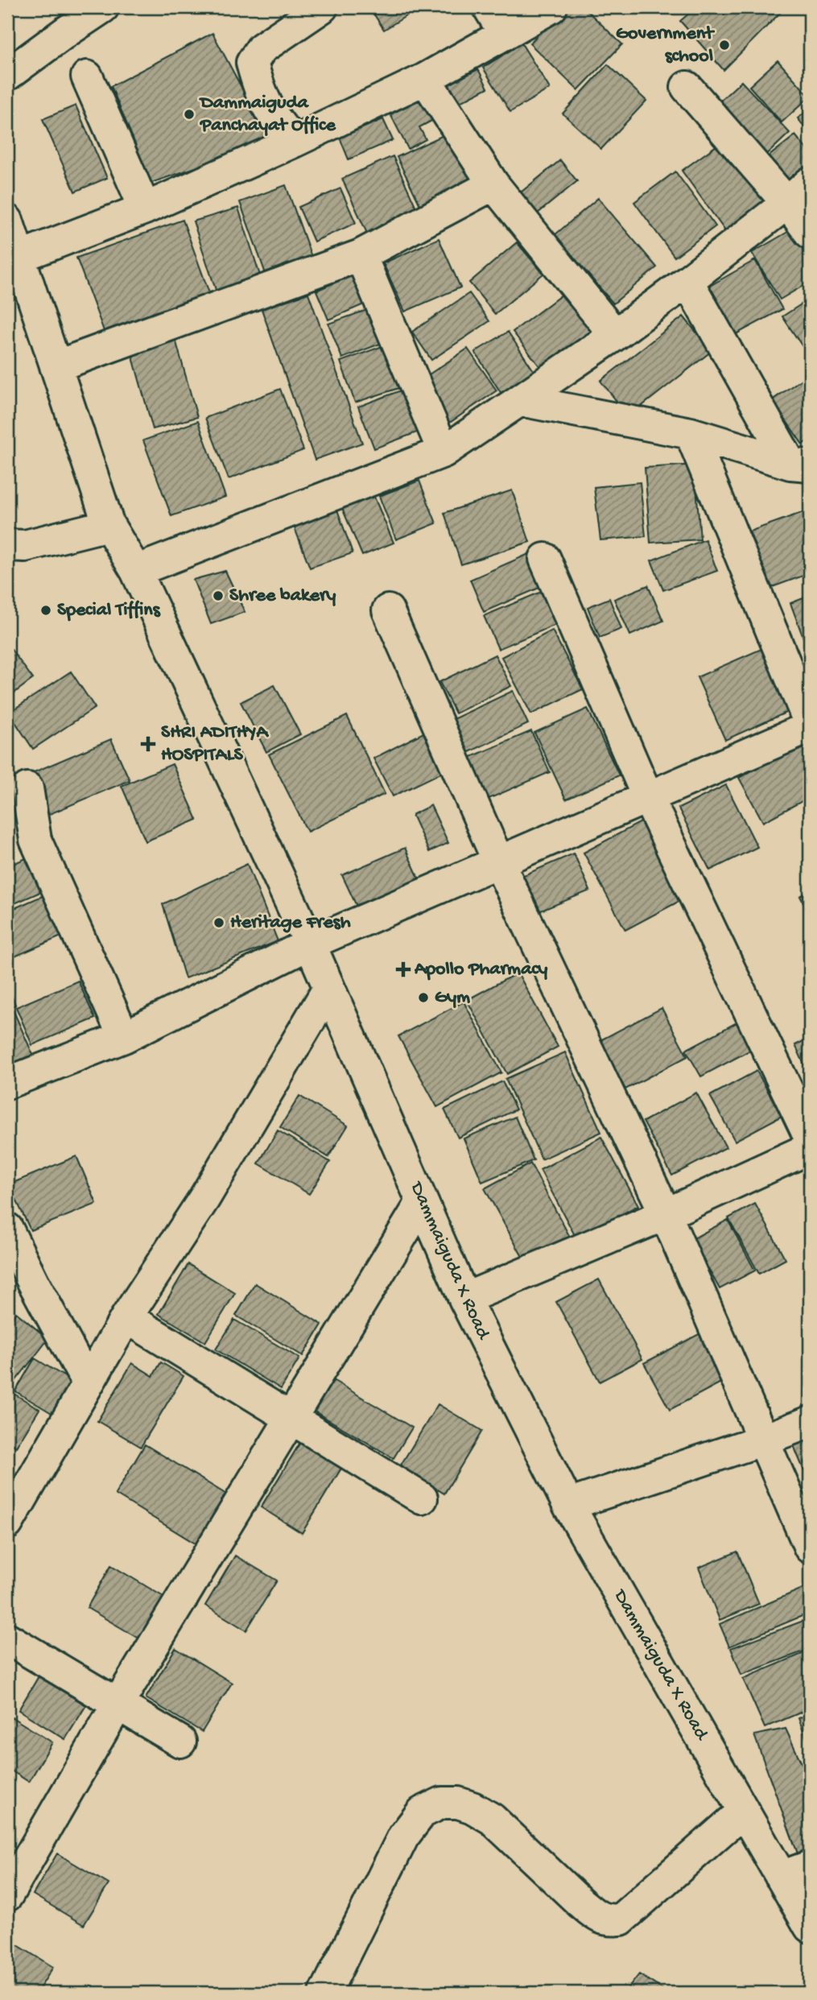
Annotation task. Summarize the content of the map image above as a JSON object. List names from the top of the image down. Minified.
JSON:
{"streets":{"street":["Dammaiguda X Road"]},"places":{"other":["Government school","Dammaiguda Panchayat Office","Shree bakery","Special Tiffins","Heritage Fresh","Gym"],"health":["SHRI ADITHYA HOSPITALS","Apollo Pharmacy"]}}
